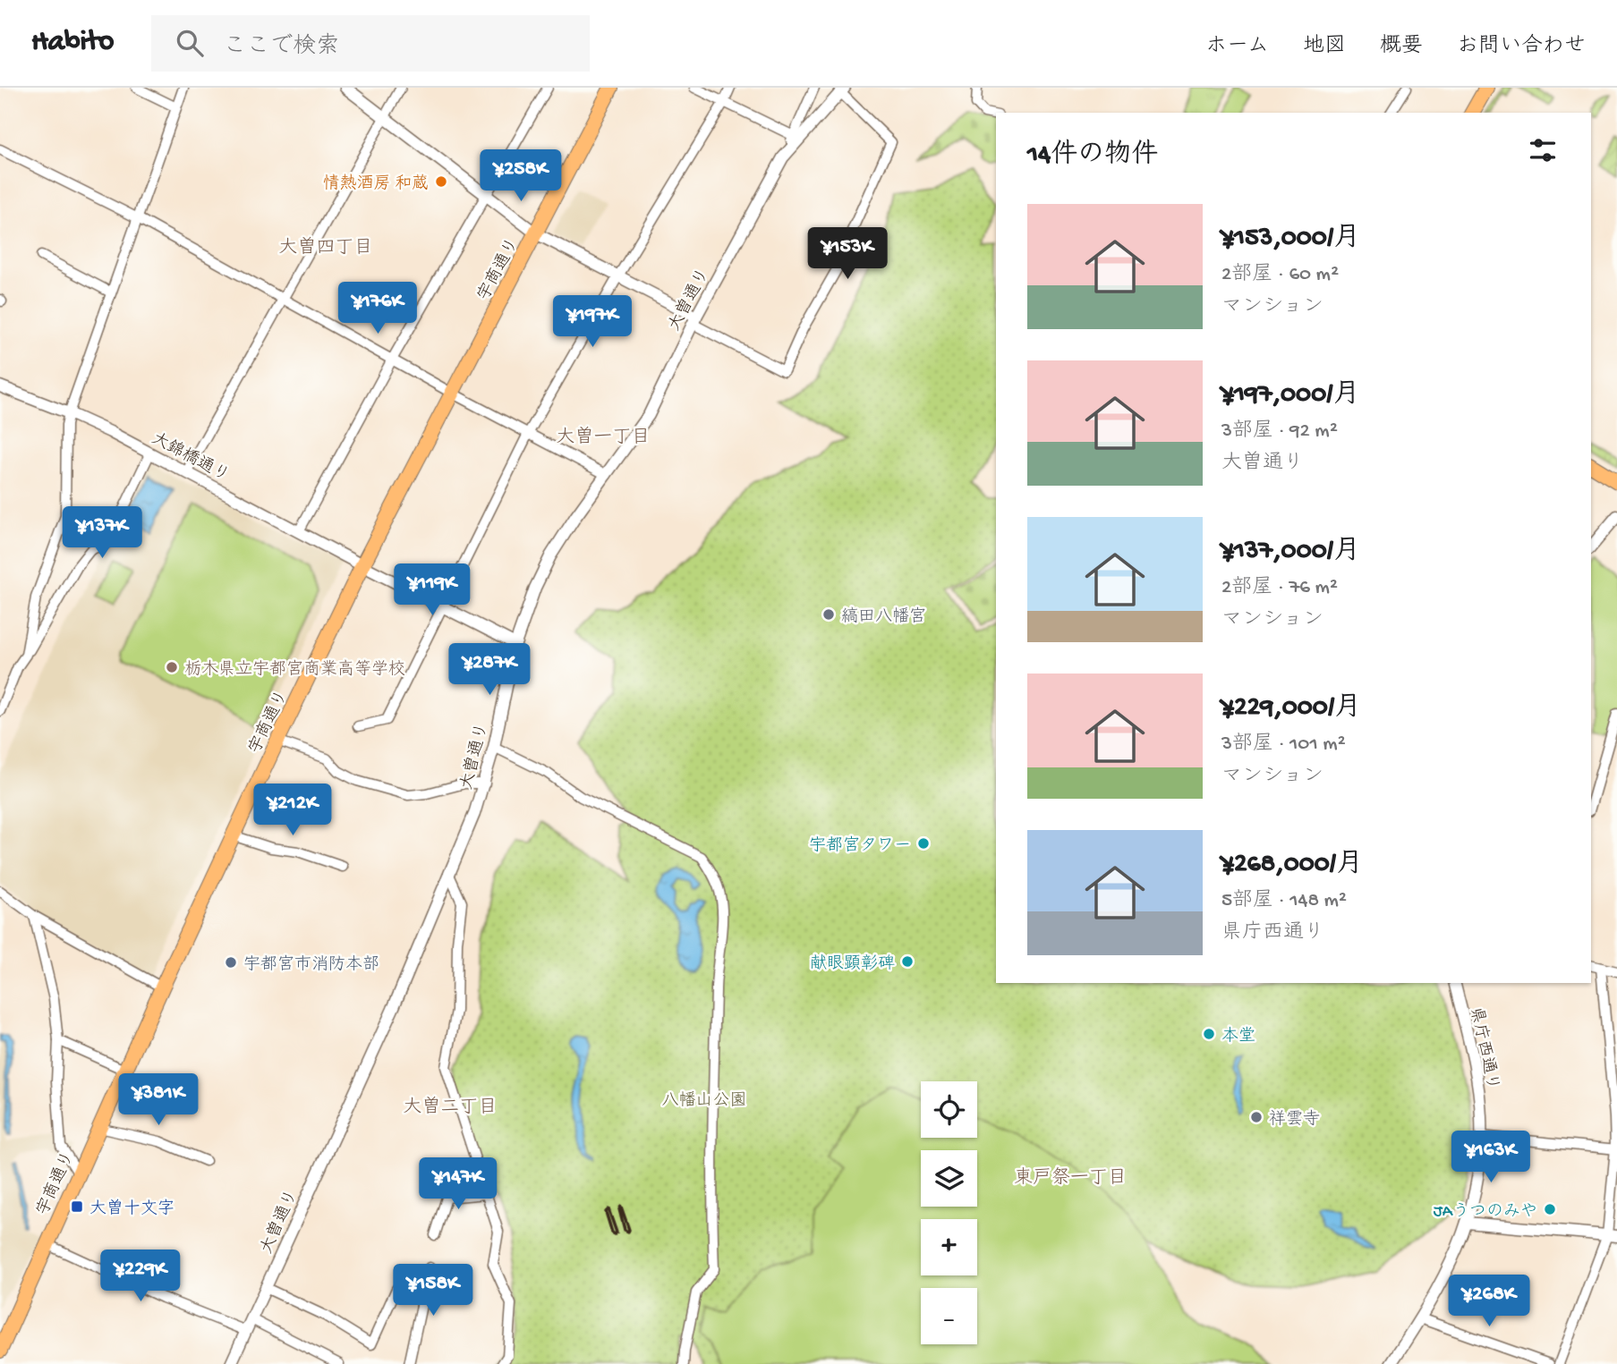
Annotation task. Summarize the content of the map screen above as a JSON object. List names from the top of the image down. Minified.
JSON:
{"streets":{"main road":["宇商通り"],"street":["大曽通り","大錦橋通り","県庁西通り"]},"crossings":[["宇商通り","大錦橋通り"],["大曽通り","大錦橋通り"]],"districts":["大曽四丁目","大曽一丁目","大曽二丁目","東戸祭一丁目"],"parks":["八幡山公園"],"places":{"other":["情熱酒房 和蔵","縞田八幡宮","栃木県立宇都宮商業高等学校","宇都宮タワー","献眼顕彰碑","宇都宮市消防本部","本堂","祥雲寺","JAうつのみや"],"transit":["大曽十文字"]},"page":{"header":"Habito","search":"ここで検索","nav":["ホーム","地図","概要","お問い合わせ"],"heading":"14件の物件","price":["¥258K","¥153K","¥176K","¥197K","¥137K","¥119K","¥287K","¥212K","¥381K","¥163K","¥147K","¥229K","¥158K","¥268K"],"list":[{"name":"¥153,000/月","note":"2部屋 · 60 m² · マンション"},{"name":"¥197,000/月","note":"3部屋 · 92 m² · 大曽通り"},{"name":"¥137,000/月","note":"2部屋 · 76 m² · マンション"},{"name":"¥229,000/月","note":"3部屋 · 101 m² · マンション"},{"name":"¥268,000/月","note":"5部屋 · 148 m² · 県庁西通り"}],"map_buttons":["+","−"]}}
